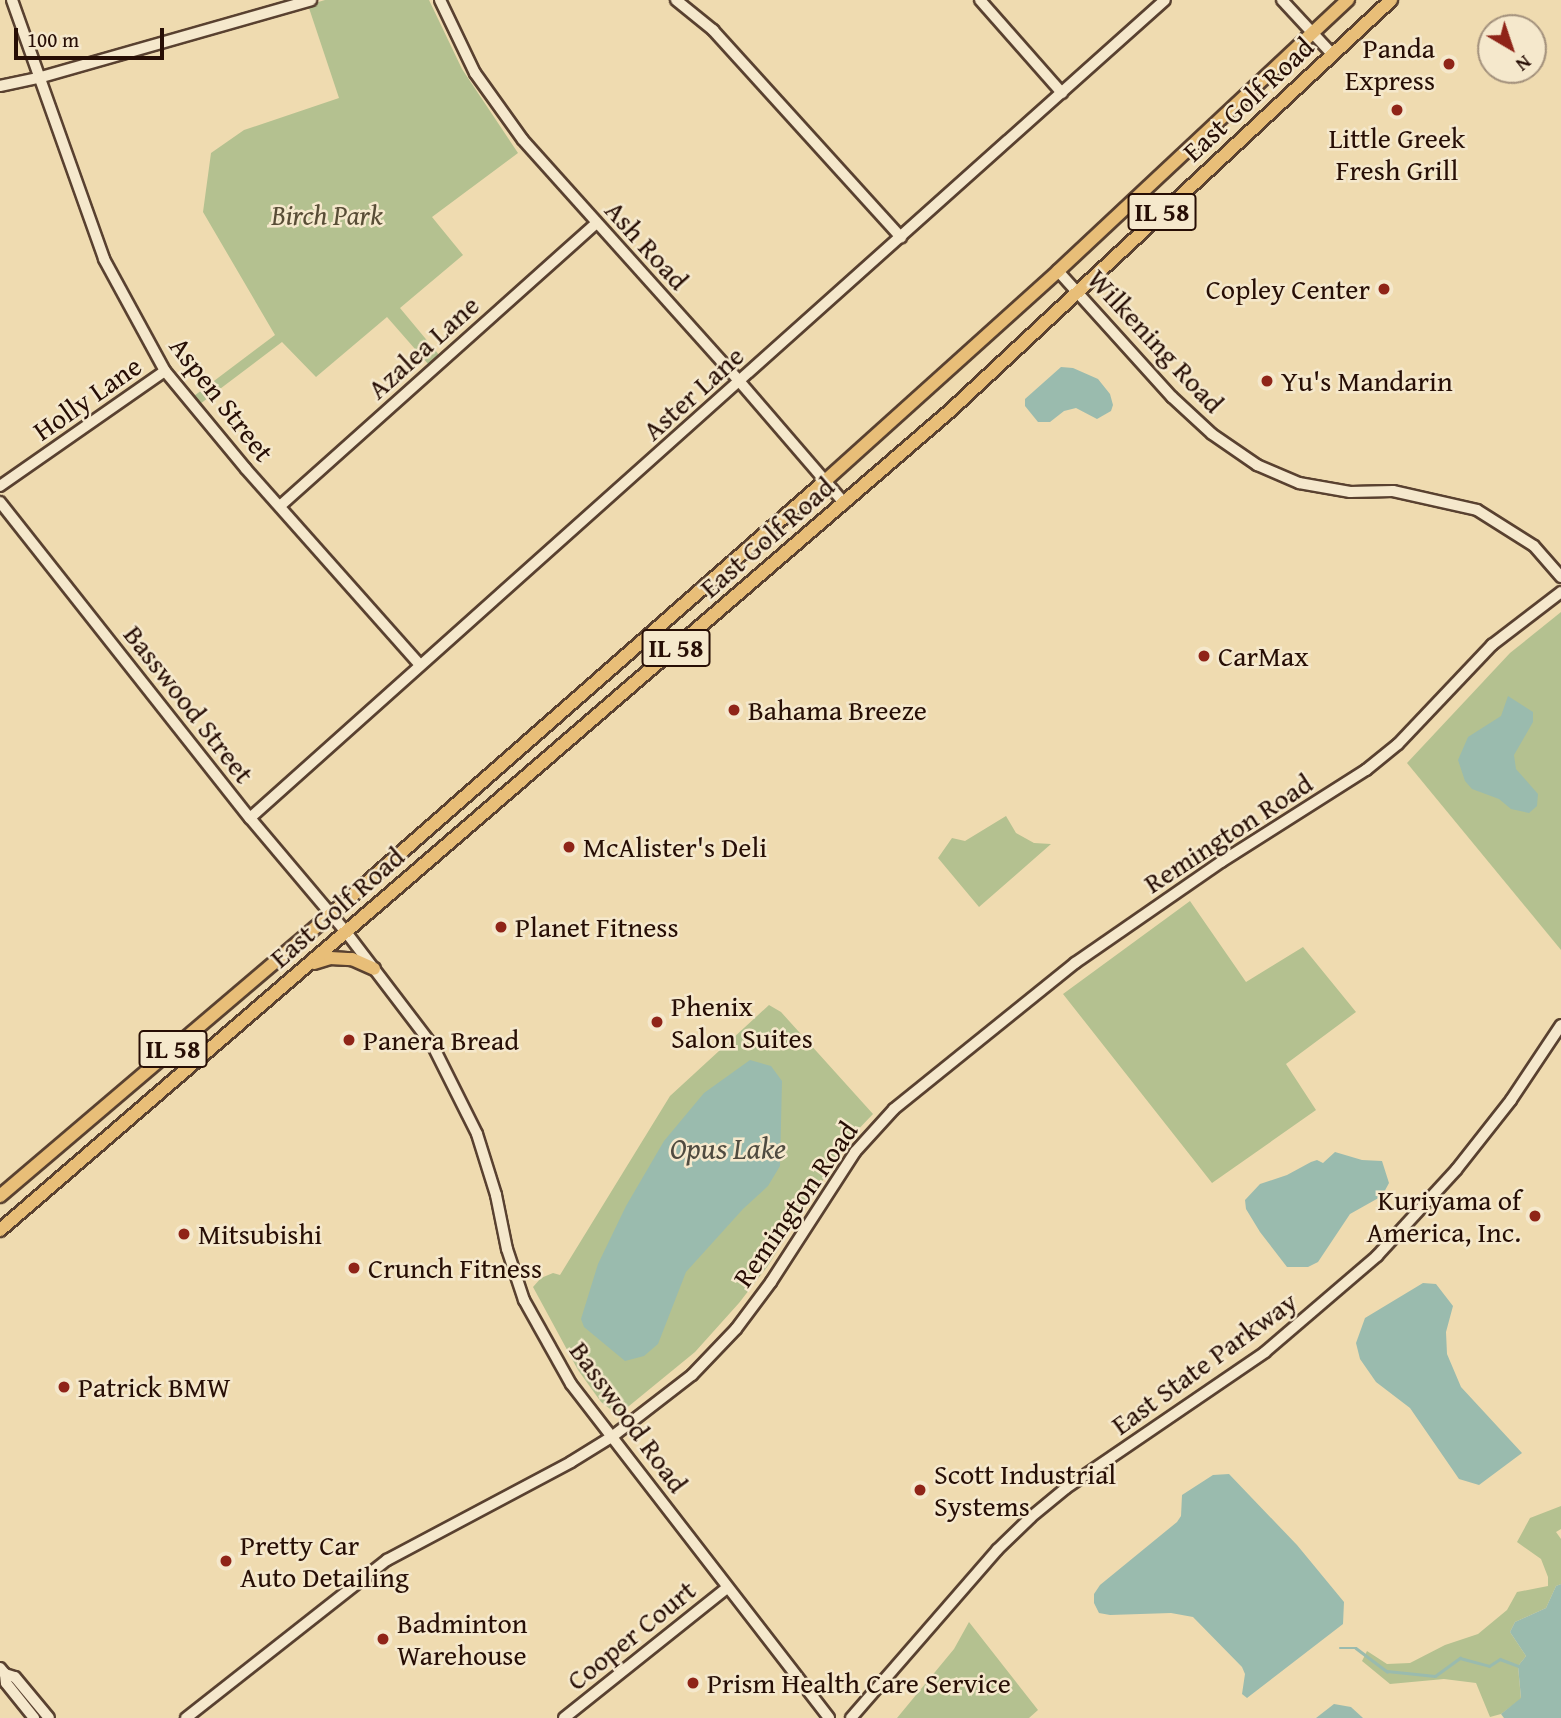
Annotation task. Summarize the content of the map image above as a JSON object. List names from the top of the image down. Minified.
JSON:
{"streets":{"main road":["East Golf Road","IL 58"],"street":["Ash Road","Wilkening Road","Azalea Lane","Aster Lane","Holly Lane","Aspen Street","Basswood Street","Remington Road","East State Parkway","Basswood Road","Cooper Court"]},"crossings":[["East Golf Road","Ash Road"],["East Golf Road","Wilkening Road"],["East Golf Road","Basswood Street"],["East Golf Road","Basswood Road"],["Ash Road","Azalea Lane"],["Ash Road","Aster Lane"],["Azalea Lane","Aspen Street"],["Aster Lane","Aspen Street"],["Aster Lane","Basswood Street"],["Holly Lane","Aspen Street"],["Basswood Street","Basswood Road"],["Remington Road","Basswood Road"],["Basswood Road","Cooper Court"]],"water":["Opus Lake"],"parks":["Birch Park"],"places":["Panda Express","Little Greek Fresh Grill","Copley Center","Yu's Mandarin","CarMax","Bahama Breeze","McAlister's Deli","Planet Fitness","Phenix Salon Suites","Panera Bread","Kuriyama of America, Inc.","Mitsubishi","Crunch Fitness","Patrick BMW","Scott Industrial Systems","Pretty Car Auto Detailing","Badminton Warehouse","Prism Health Care Service"],"scale_bar":"100 m","north":"bottom right"}
